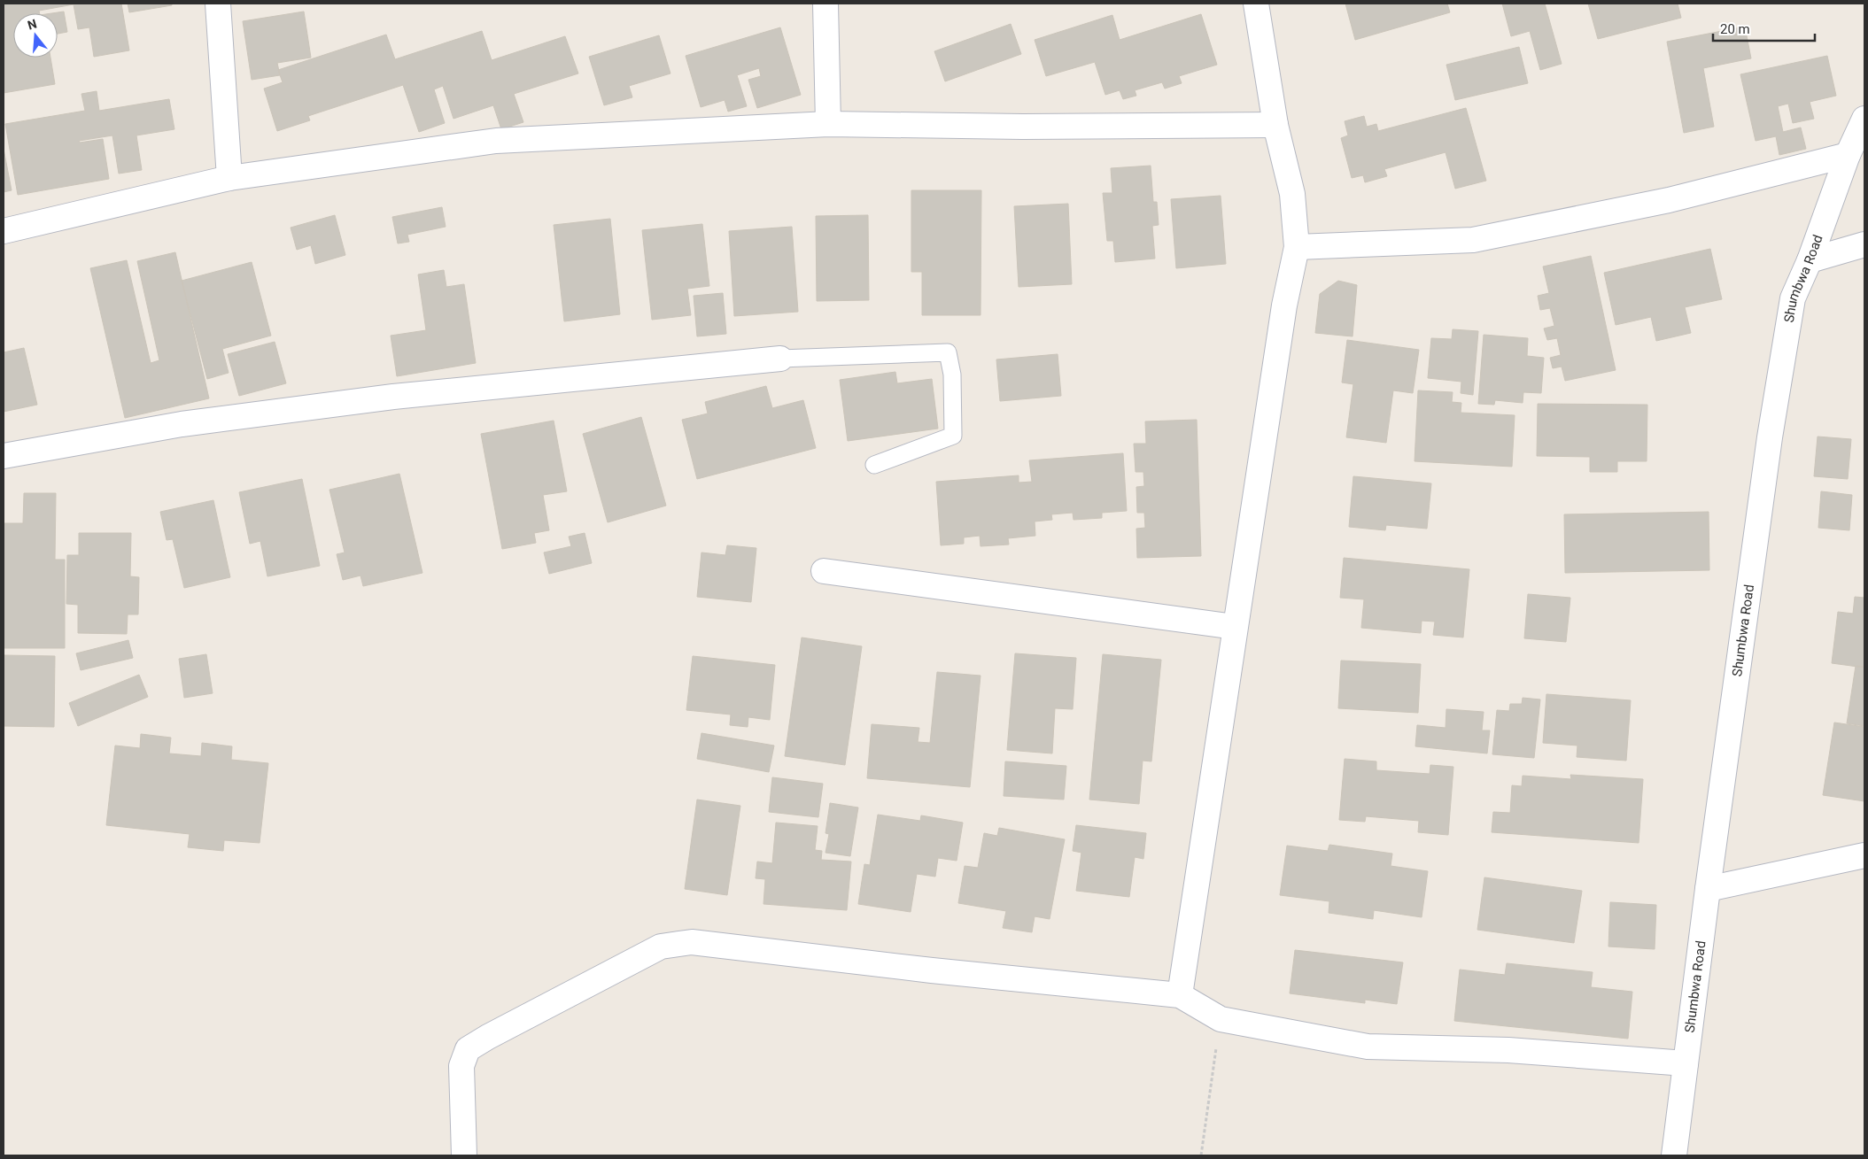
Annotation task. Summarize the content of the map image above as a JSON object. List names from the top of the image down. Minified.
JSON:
{"streets":{"street":["Shumbwa Road"]},"scale_bar":"20 m","north":"top"}
